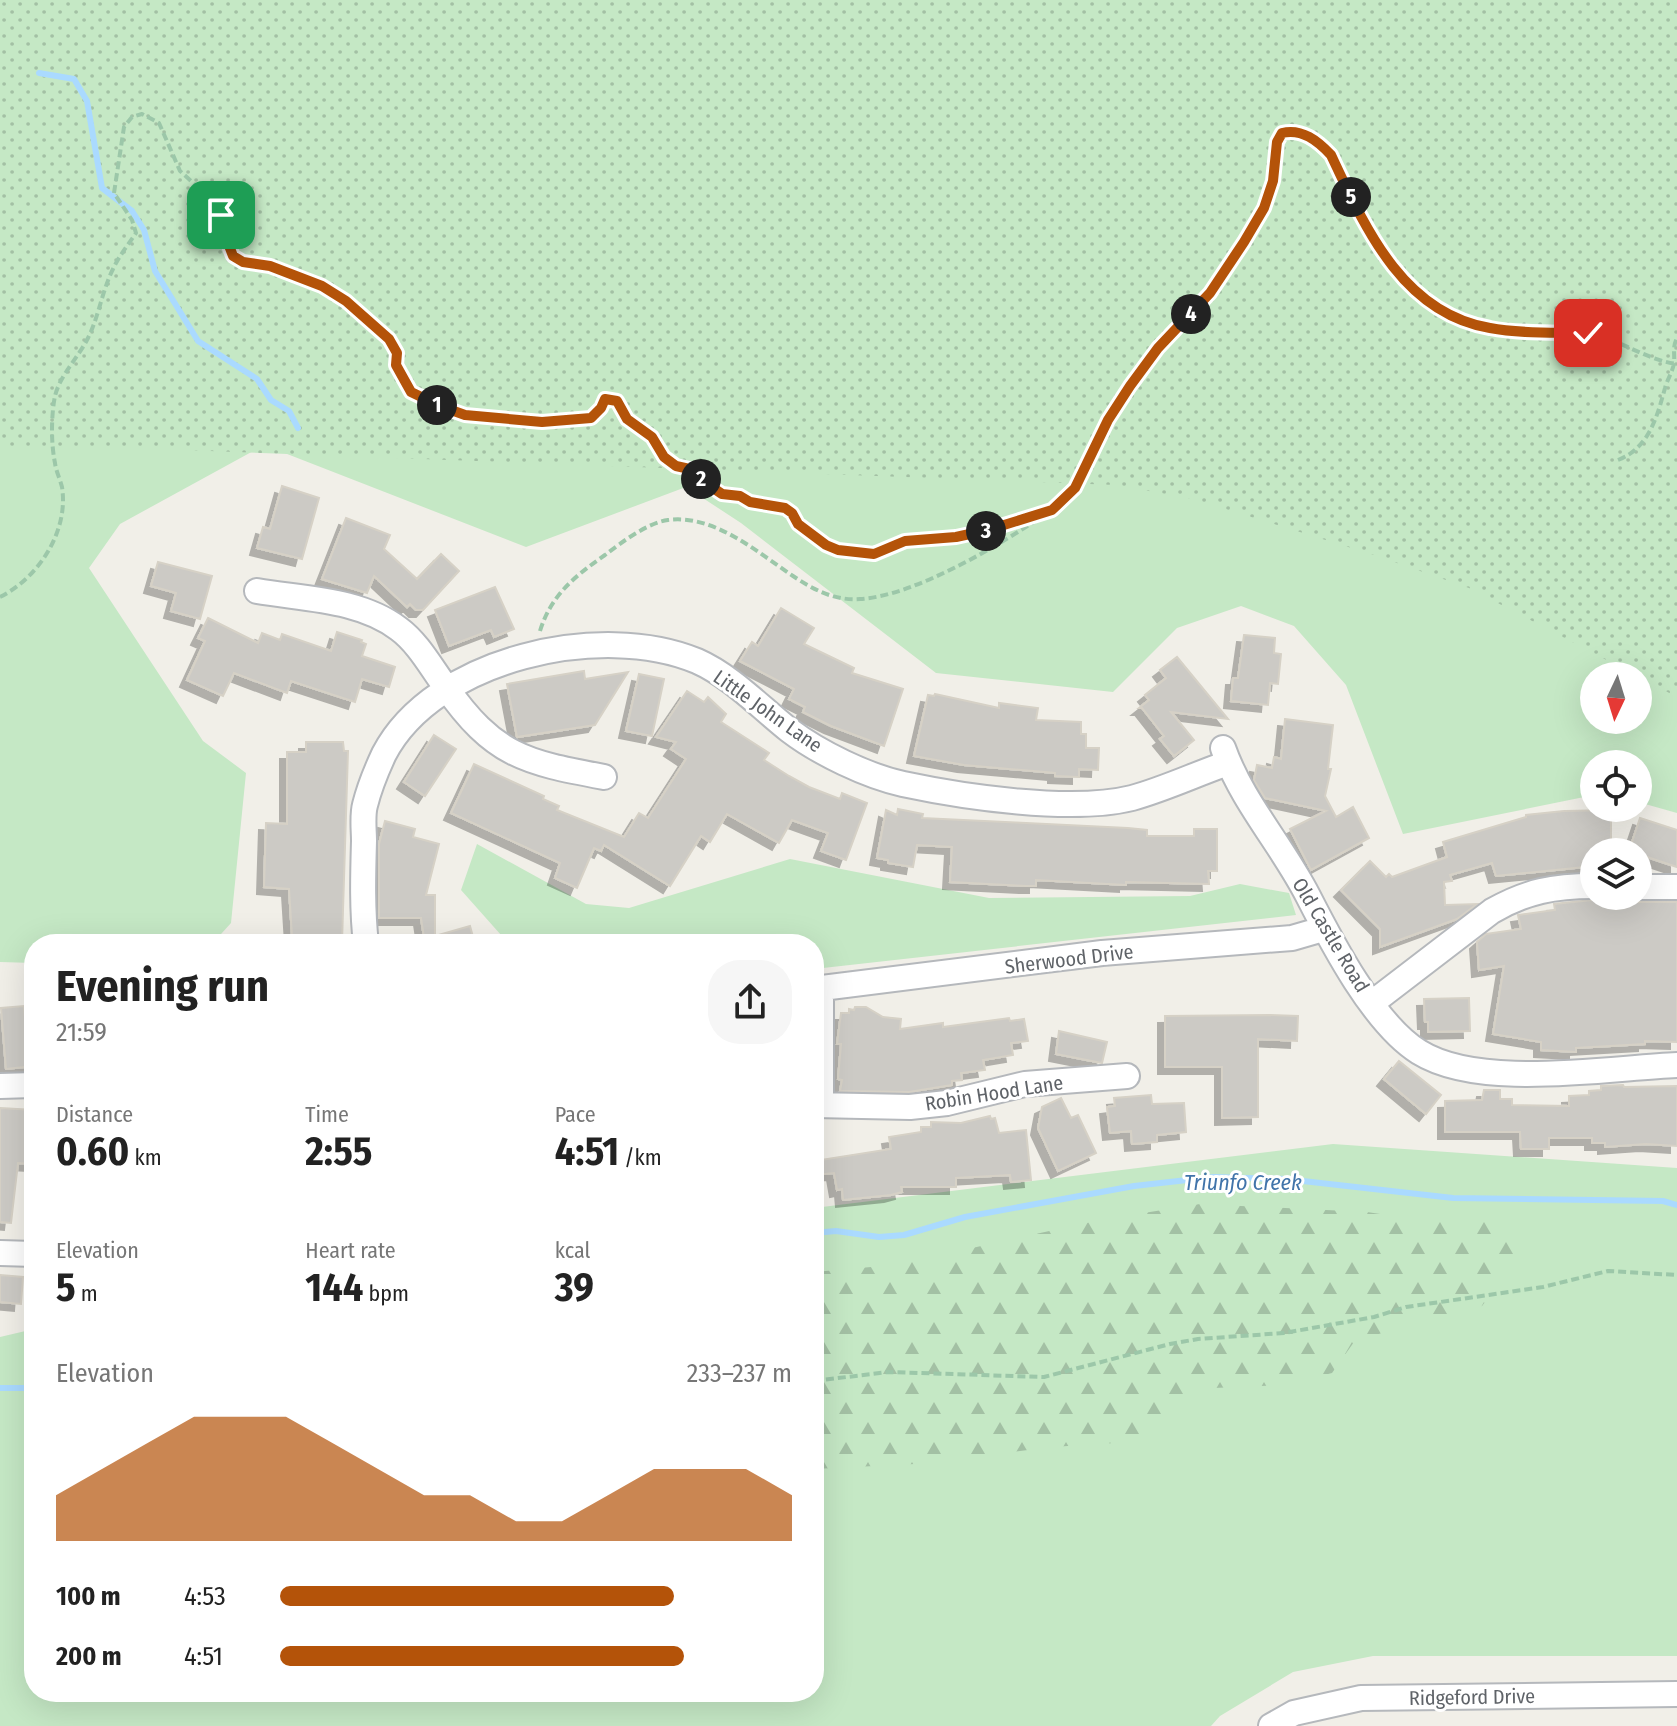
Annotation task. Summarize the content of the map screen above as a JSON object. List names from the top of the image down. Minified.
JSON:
{"streets":{"street":["Little John Lane","Old Castle Road","Sherwood Drive","Robin Hood Lane","Ridgeford Drive"]},"crossings":[["Little John Lane","Old Castle Road"],["Old Castle Road","Sherwood Drive"]],"water":["Triunfo Creek"],"north":"bottom","page":{"pins":["5","4","1","2","3"],"heading":["Evening run","21:59"],"stats":[["Distance","0.60 km"],["Time","2:55"],["Pace","4:51 /km"],["Elevation","5 m"],["Heart rate","144 bpm"],["kcal","39"]],"chart":["Elevation","233–237 m"],"list":[{"name":"100 m","note":"4:53"},{"name":"200 m","note":"4:51"}]}}
